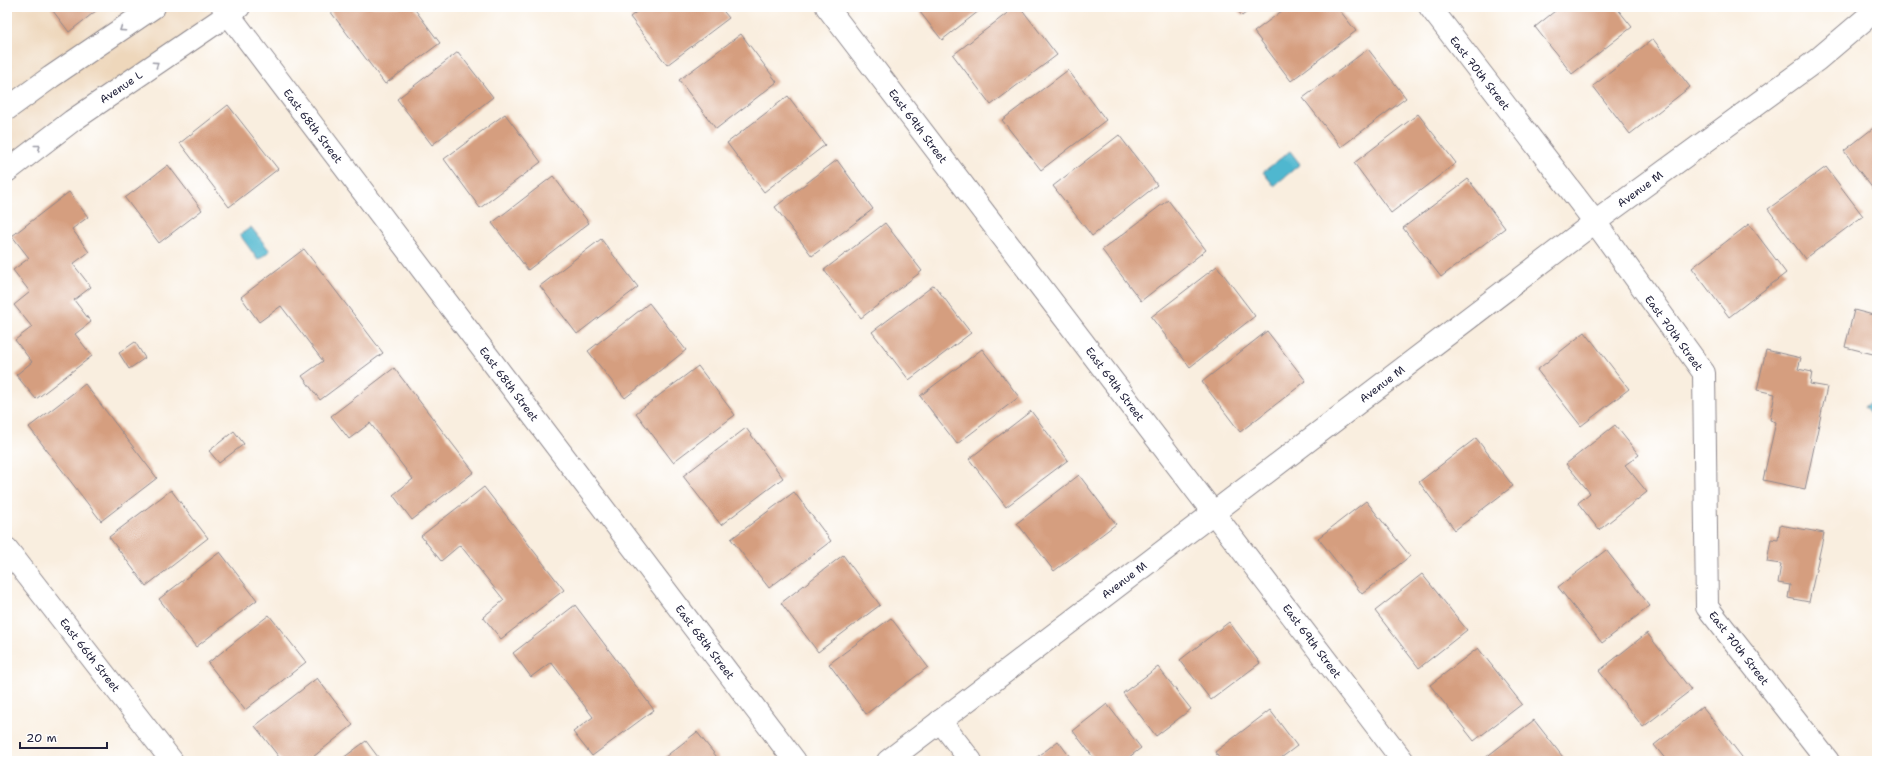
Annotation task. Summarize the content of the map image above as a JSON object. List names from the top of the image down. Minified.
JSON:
{"streets":{"street":["East 70th Street","Avenue L","East 68th Street","East 69th Street","Avenue M","East 66th Street"]},"crossings":[["East 70th Street","Avenue M"],["Avenue L","East 68th Street"],["East 69th Street","Avenue M"]],"scale_bar":"20 m"}
